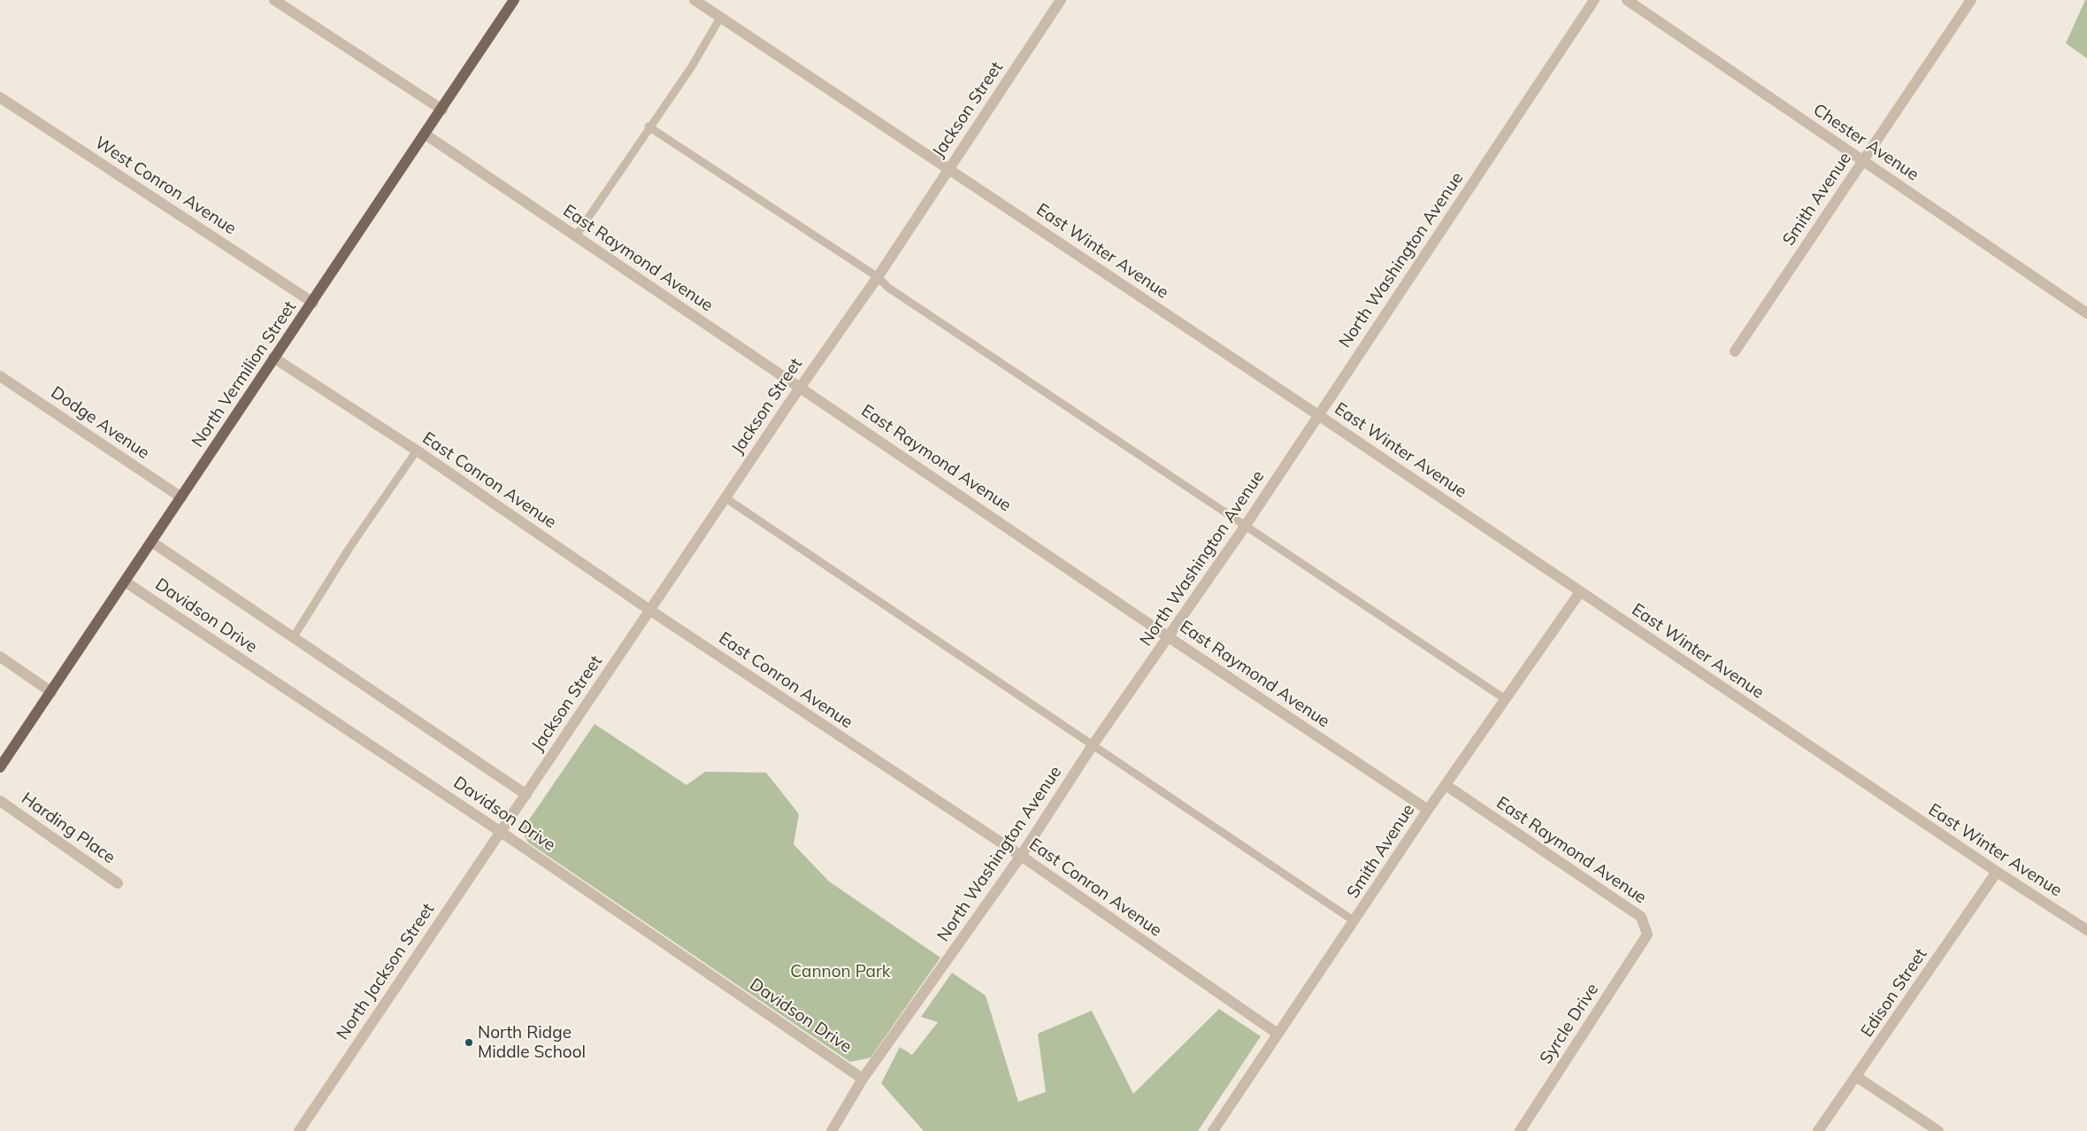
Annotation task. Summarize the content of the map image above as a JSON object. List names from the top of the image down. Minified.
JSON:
{"streets":{"main road":["North Vermilion Street"],"street":["Jackson Street","Chester Avenue","West Conron Avenue","Smith Avenue","East Winter Avenue","East Raymond Avenue","North Washington Avenue","Dodge Avenue","East Conron Avenue","Davidson Drive","Harding Place","North Jackson Street","Edison Street","Syrcle Drive"]},"crossings":[["Jackson Street","East Winter Avenue"],["Jackson Street","East Raymond Avenue"],["Jackson Street","East Conron Avenue"],["Jackson Street","Davidson Drive"],["Jackson Street","North Jackson Street"],["Chester Avenue","Smith Avenue"],["West Conron Avenue","North Vermilion Street"],["Smith Avenue","East Winter Avenue"],["Smith Avenue","East Raymond Avenue"],["Smith Avenue","East Conron Avenue"],["East Winter Avenue","North Washington Avenue"],["East Winter Avenue","Edison Street"],["East Raymond Avenue","North Washington Avenue"],["East Raymond Avenue","North Vermilion Street"],["East Raymond Avenue","Syrcle Drive"],["North Washington Avenue","East Conron Avenue"],["North Washington Avenue","Davidson Drive"],["North Vermilion Street","Dodge Avenue"],["North Vermilion Street","East Conron Avenue"],["North Vermilion Street","Davidson Drive"],["Davidson Drive","North Jackson Street"]],"parks":["Cannon Park"],"places":["North Ridge Middle School"]}
